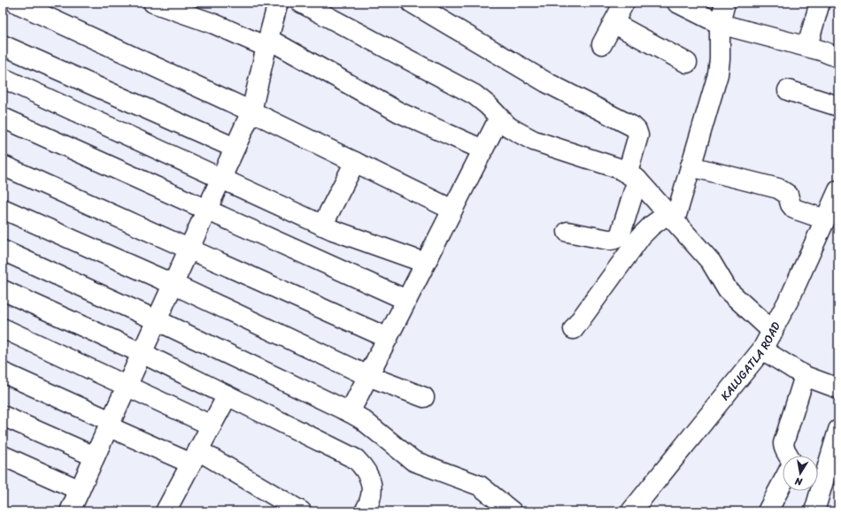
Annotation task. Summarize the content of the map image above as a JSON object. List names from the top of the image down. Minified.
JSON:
{"streets":{"street":["KALUGATLA ROAD"]},"north":"bottom"}
